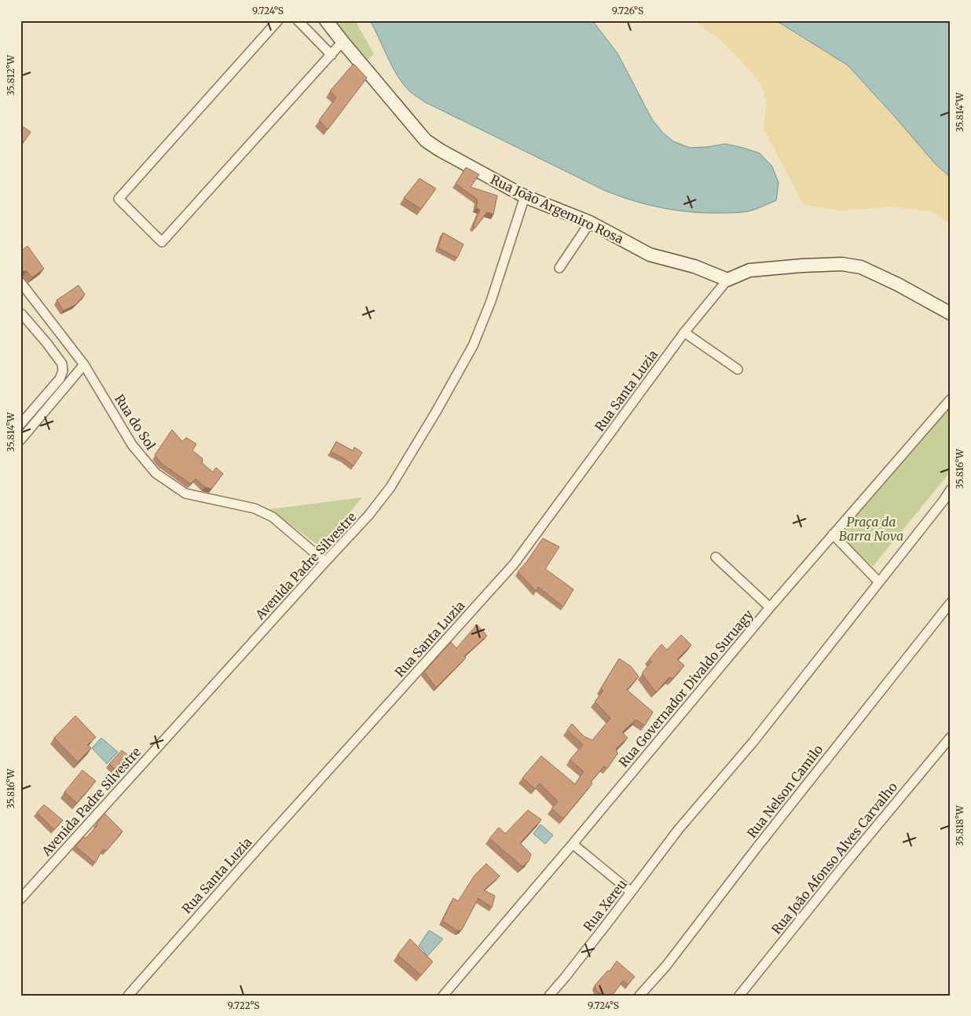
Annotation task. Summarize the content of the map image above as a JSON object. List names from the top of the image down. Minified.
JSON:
{"streets":{"street":["Rua João Argemiro Rosa","Rua Santa Luzia","Rua do Sol","Avenida Padre Silvestre","Rua Governador Divaldo Suruagy","Rua Nelson Camilo","Rua João Afonso Alves Carvalho","Rua Xereu"]},"crossings":[["Rua João Argemiro Rosa","Rua Santa Luzia"],["Rua João Argemiro Rosa","Avenida Padre Silvestre"],["Rua do Sol","Avenida Padre Silvestre"]],"parks":["Praça da Barra Nova"],"coordinates":["9.724°S","9.726°S","35.812°W","35.814°W","35.816°W","35.818°W","9.722°S"]}
